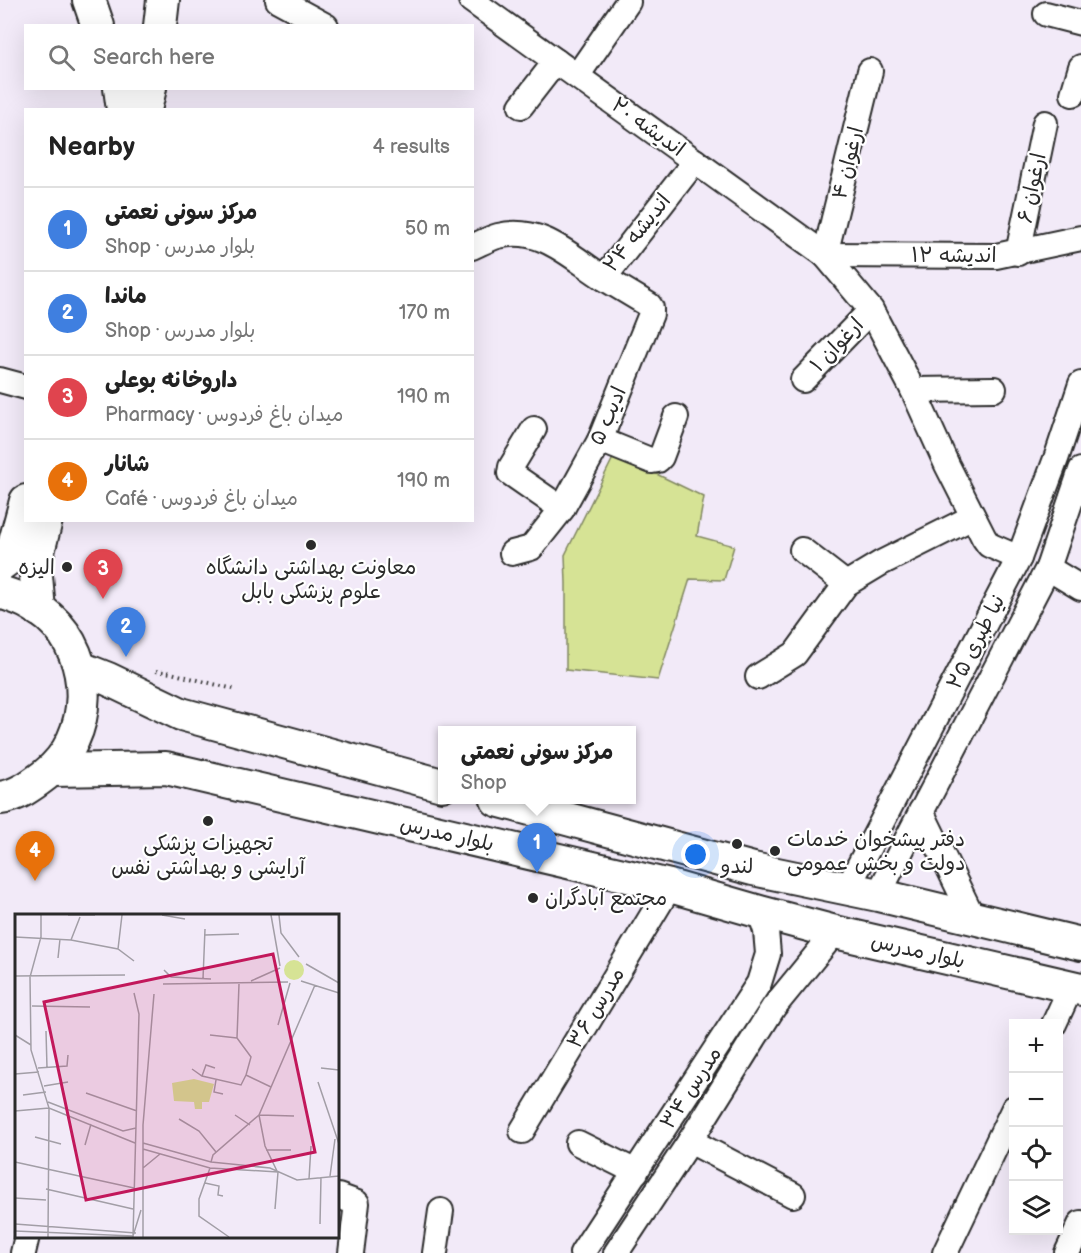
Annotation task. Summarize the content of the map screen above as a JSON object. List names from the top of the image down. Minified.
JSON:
{"streets":{"main road":["بلوار مدرس"],"street":["اندیشه ۲۰","ارغوان ۴","ارغوان ۶","اندیشه ۲۴","اندیشه ۱۲","ارغوان ۱","ادیب ۵","نیا طبری ۲۵","مدرس ۳۶","مدرس ۳۴"]},"crossings":[["اندیشه ۲۰","ارغوان ۴"],["اندیشه ۲۰","اندیشه ۲۴"],["اندیشه ۲۰","اندیشه ۱۲"],["اندیشه ۲۰","ارغوان ۱"],["اندیشه ۲۰","نیا طبری ۲۵"],["ارغوان ۴","اندیشه ۱۲"],["ارغوان ۶","اندیشه ۱۲"],["اندیشه ۲۴","ادیب ۵"],["بلوار مدرس","مدرس ۳۶"],["بلوار مدرس","مدرس ۳۴"]],"places":["معاونت بهداشتی دانشگاه علوم پزشکی بابل","الیزه","تجهیزات پزشکی آرایشی و بهداشتی نفس","لندو","دفتر پیشخوان خدمات دولت و بخش عمومی","مجتمع آبادگران"],"page":{"search":"Search here","heading":["Nearby","4 results"],"list":[{"mark":"1","name":"مرکز سونی نعمتی","note":"Shop · بلوار مدرس","value":"50 m"},{"mark":"2","name":"ماندا","note":"Shop · بلوار مدرس","value":"170 m"},{"mark":"3","name":"داروخانه بوعلی","note":"Pharmacy · میدان باغ فردوس","value":"190 m"},{"mark":"4","name":"شانار","note":"Café · میدان باغ فردوس","value":"190 m"}],"pins":["3","2","1","4"],"popup":["مرکز سونی نعمتی","Shop"],"map_buttons":["+","−"]}}
